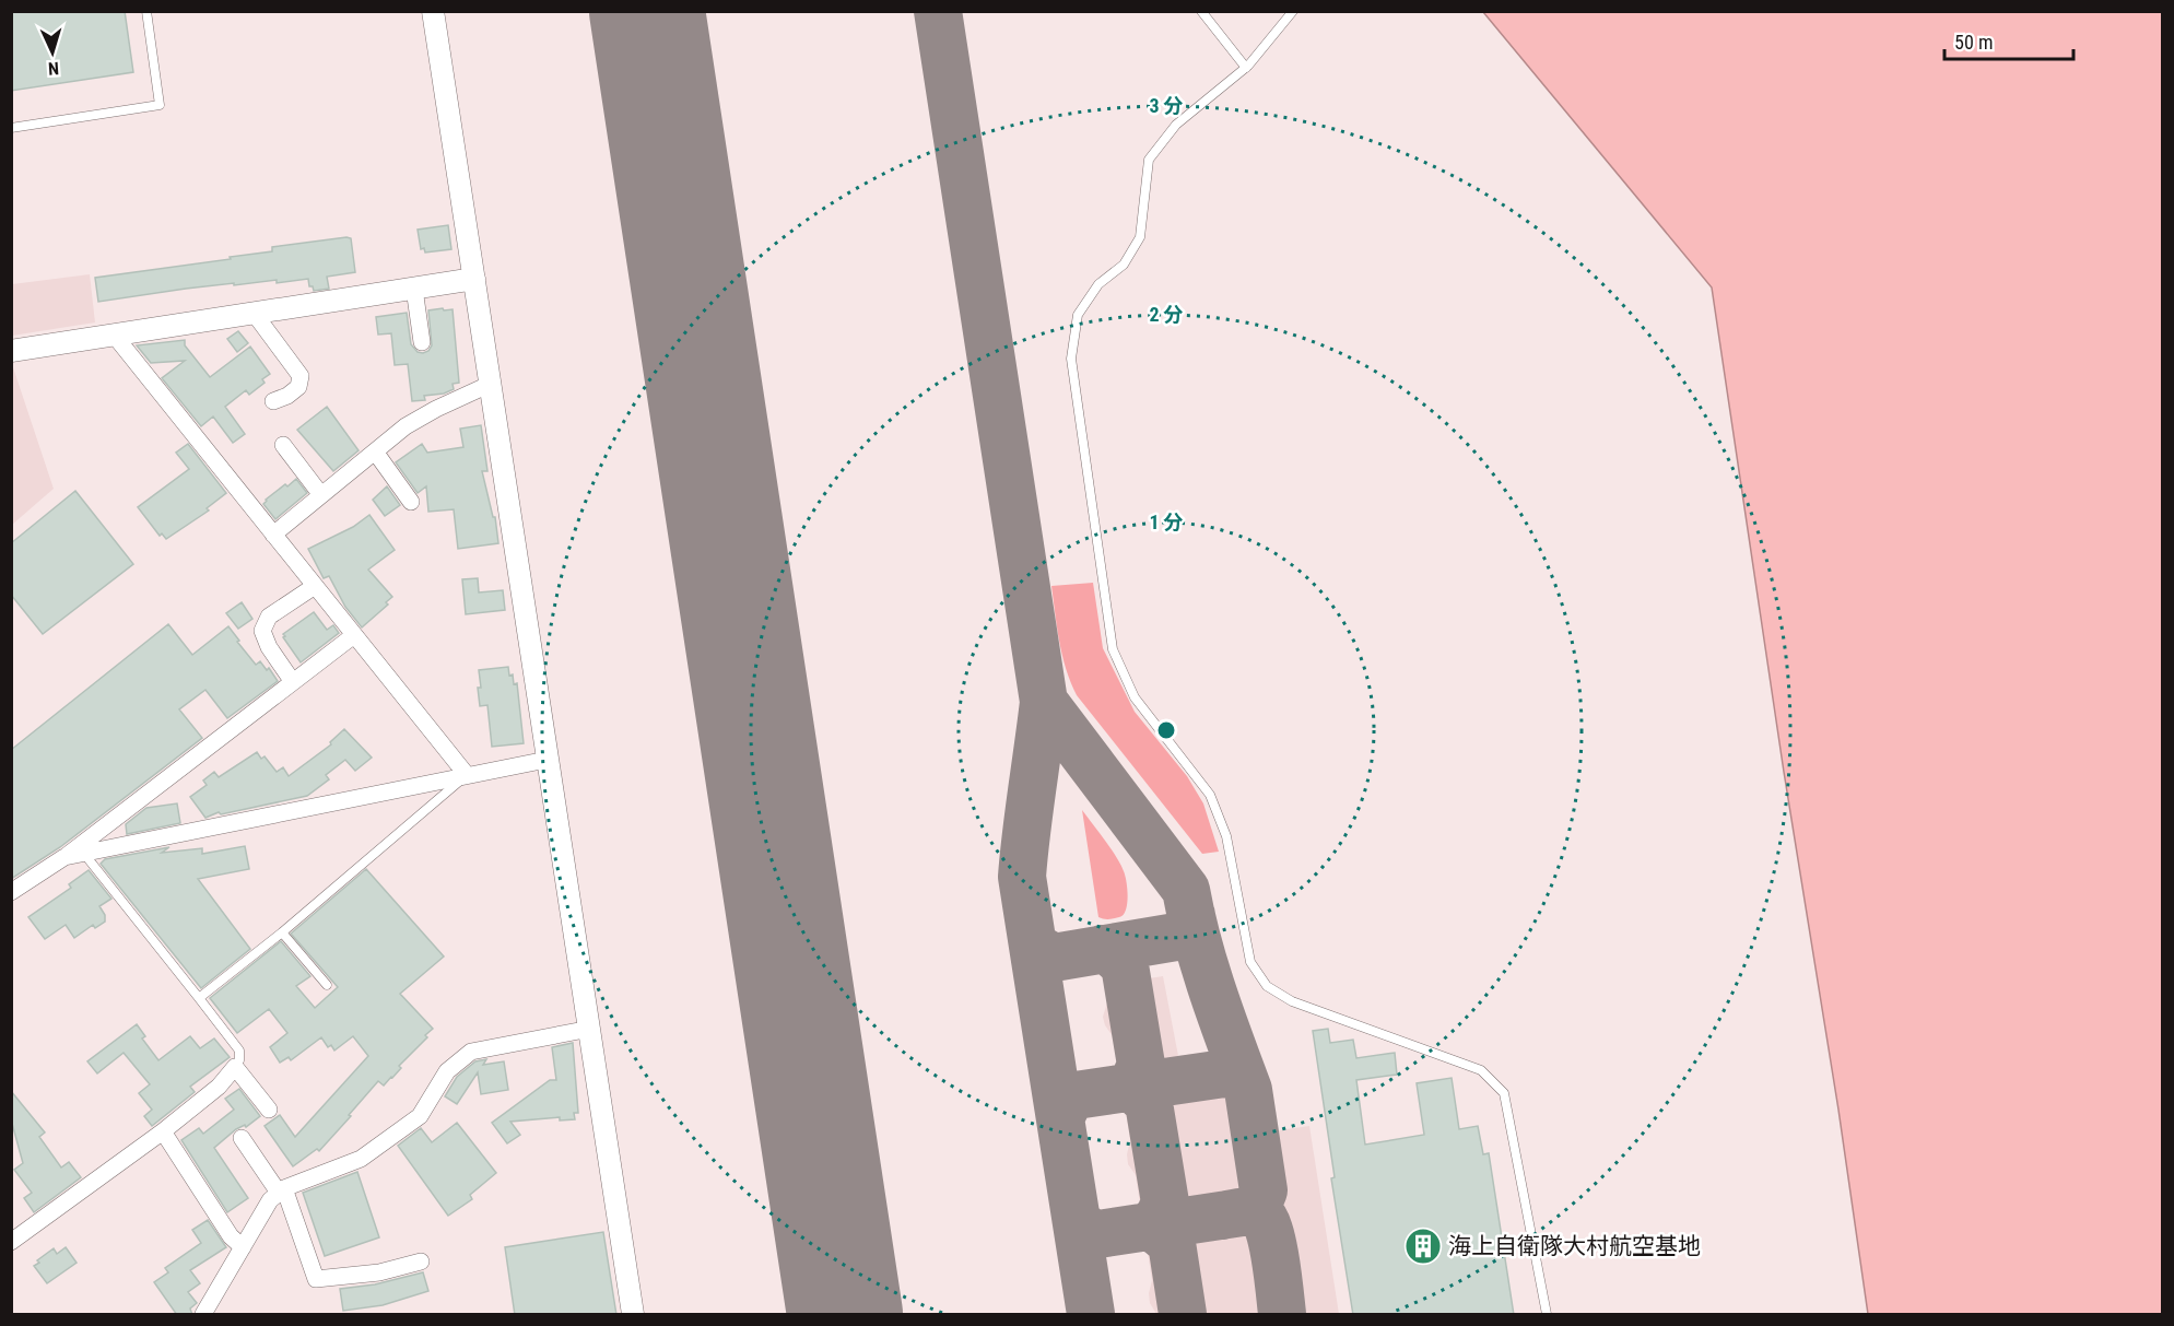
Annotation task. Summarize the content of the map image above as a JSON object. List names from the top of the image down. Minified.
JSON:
{"places":{"building":["海上自衛隊大村航空基地"]},"scale_bar":"50 m","north":"bottom","rings":["3 分","2 分","1 分"]}
